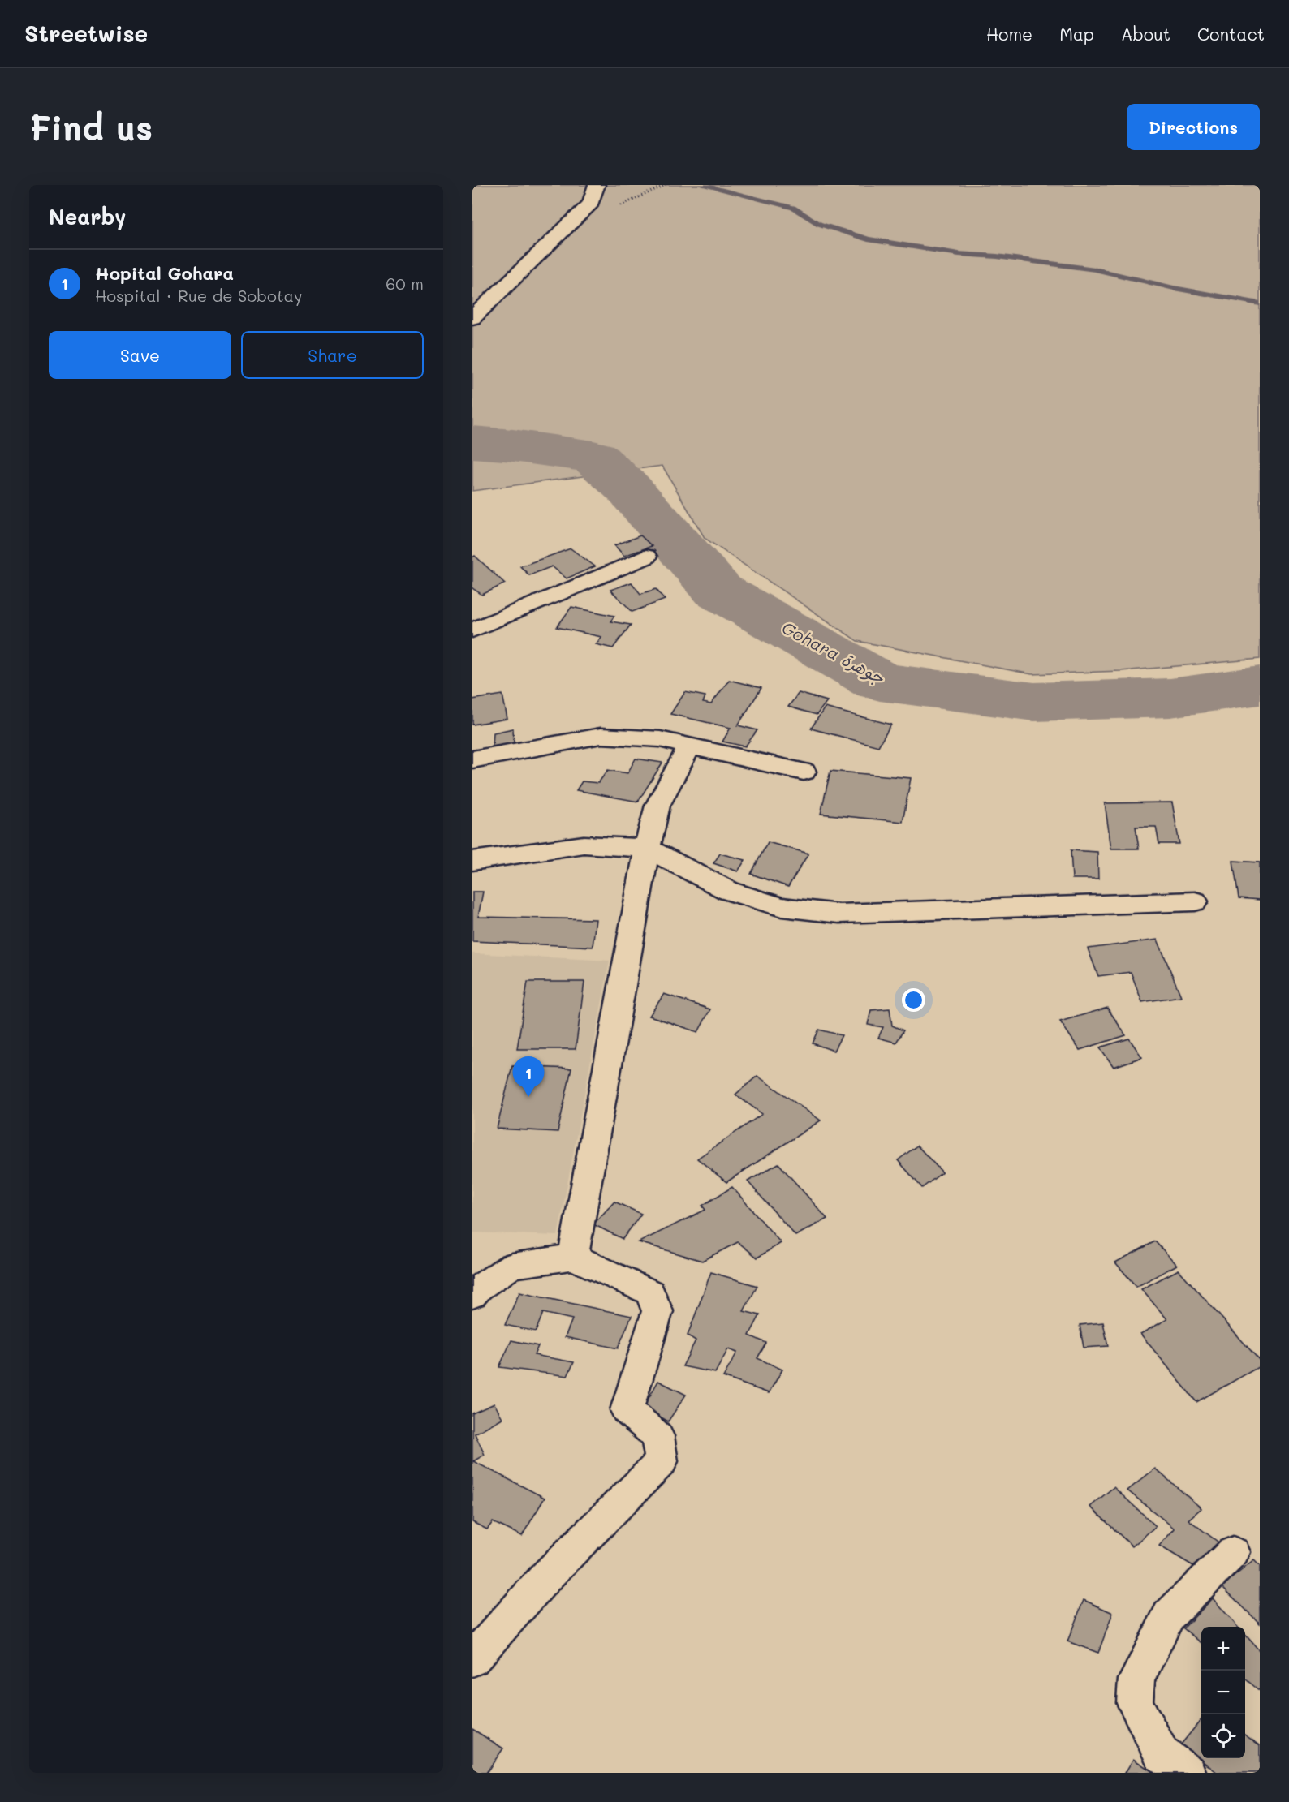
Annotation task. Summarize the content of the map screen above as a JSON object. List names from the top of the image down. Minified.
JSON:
{"water":["Gohara جوهرة"],"page":{"header":"Streetwise","nav":["Home","Map","About","Contact"],"buttons":["Directions",["Save","Share"]],"title":"Find us","heading":"Nearby","list":[{"mark":"1","name":"Hopital Gohara","note":"Hospital · Rue de Sobotay","value":"60 m"}],"pins":"1","map_buttons":["+","−"]}}
